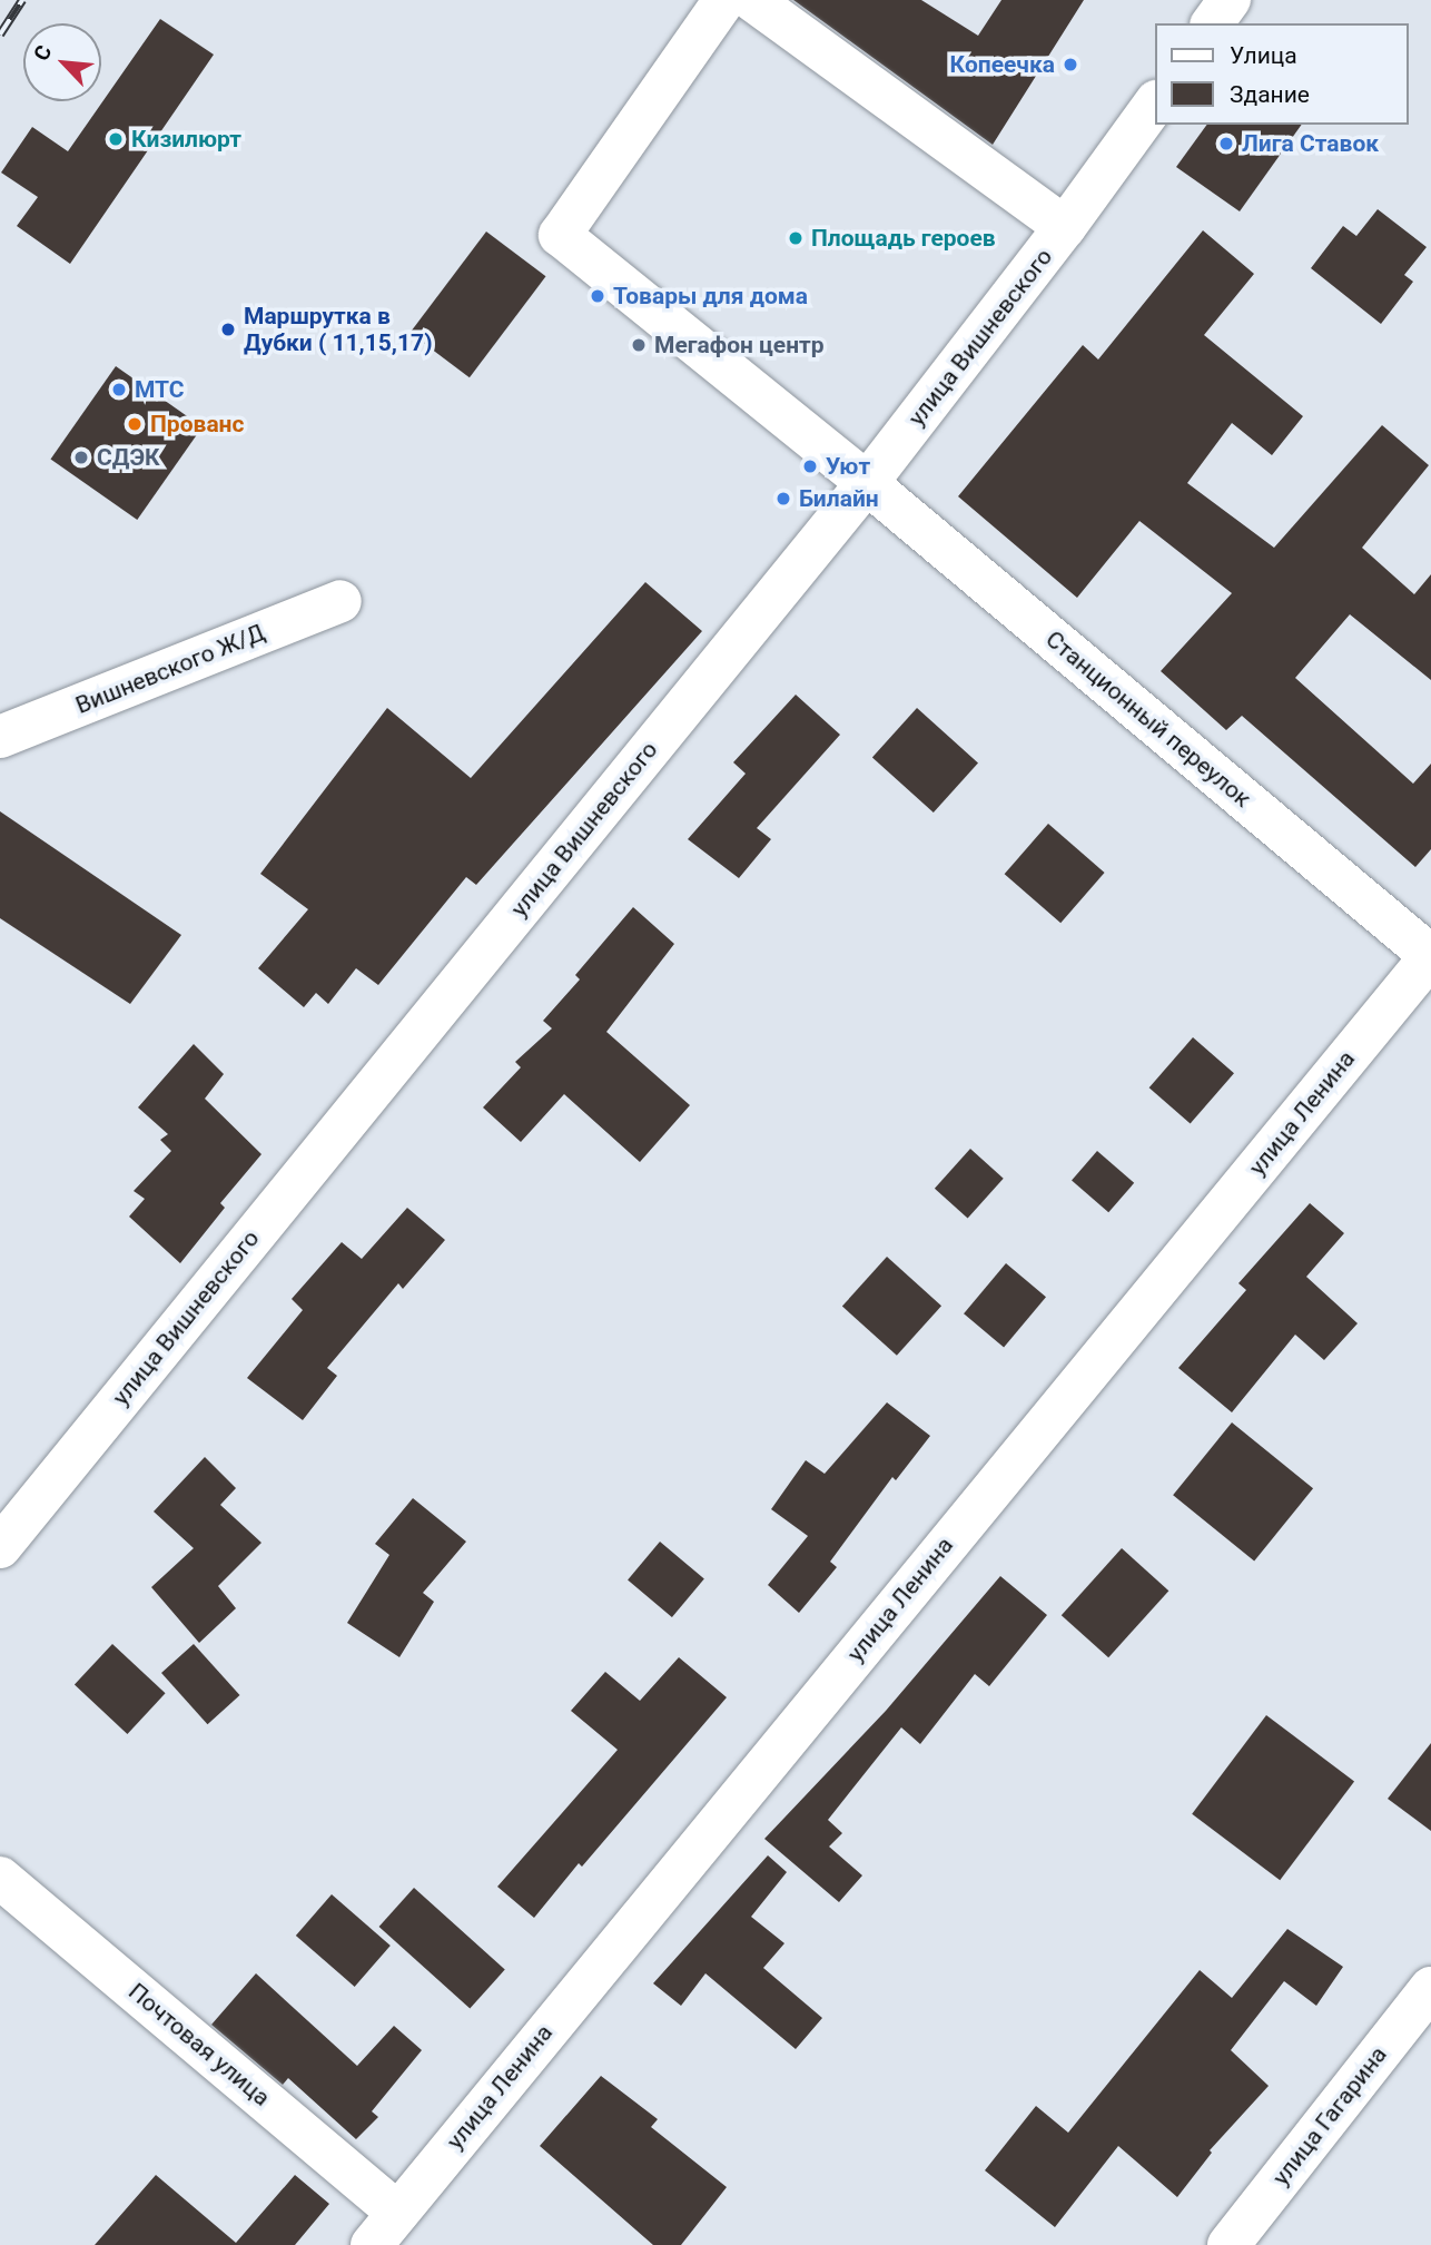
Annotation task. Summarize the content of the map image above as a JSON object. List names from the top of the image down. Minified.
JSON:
{"streets":{"street":["улица Вишневского","Вишневского Ж/Д","Станционный переулок","улица Ленина","Почтовая улица","улица Гагарина"]},"crossings":[["улица Вишневского","Станционный переулок"],["Станционный переулок","улица Ленина"],["улица Ленина","Почтовая улица"]],"places":["Копеечка","Кизилюрт","Лига Ставок","Площадь героев","Товары для дома","Маршрутка в Дубки ( 11,15,17)","Мегафон центр","МТС","Прованс","СДЭК","Уют","Билайн"],"legend":["Улица","Здание"],"north":"top left"}
